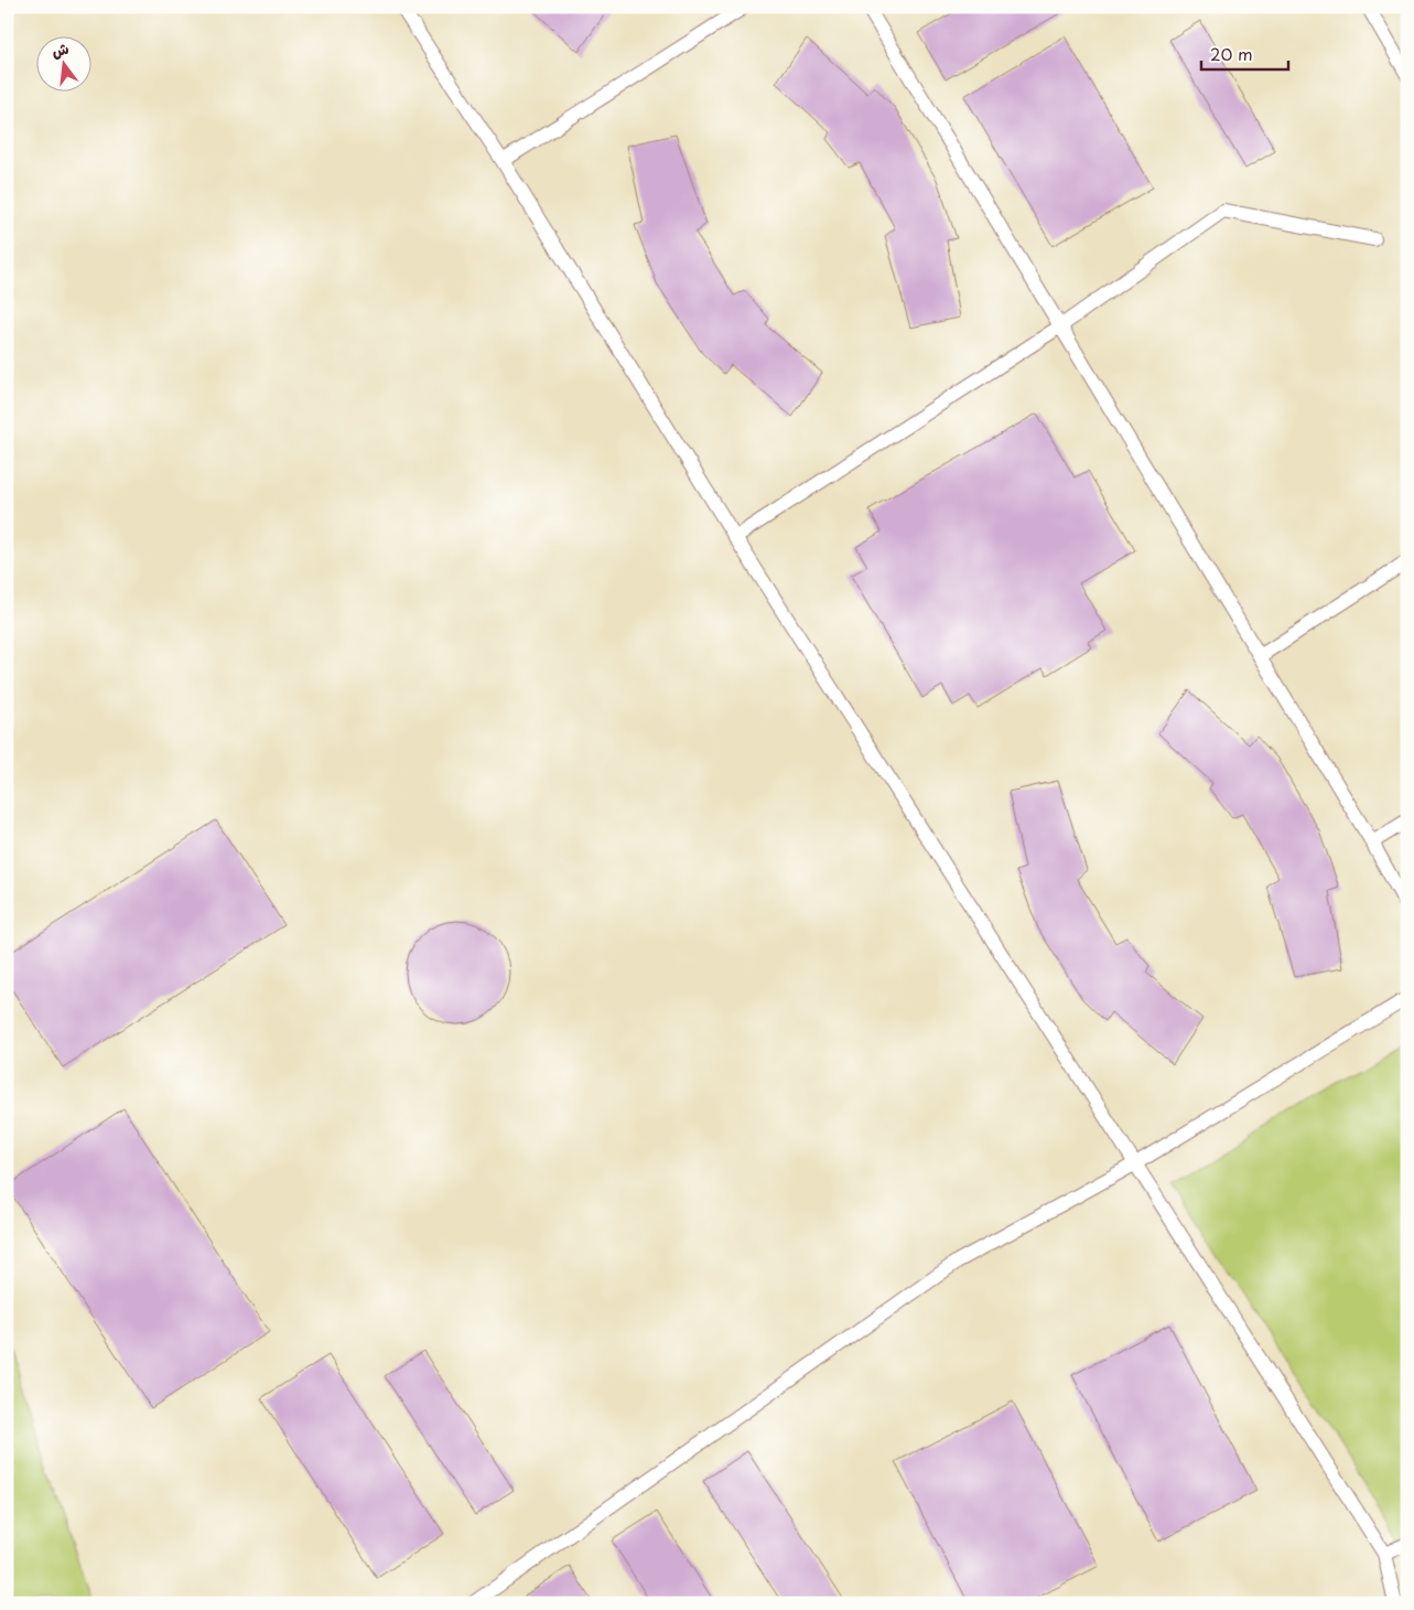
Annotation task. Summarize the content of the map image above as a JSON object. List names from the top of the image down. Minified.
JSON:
{"scale_bar":"20 m","north":"top"}
